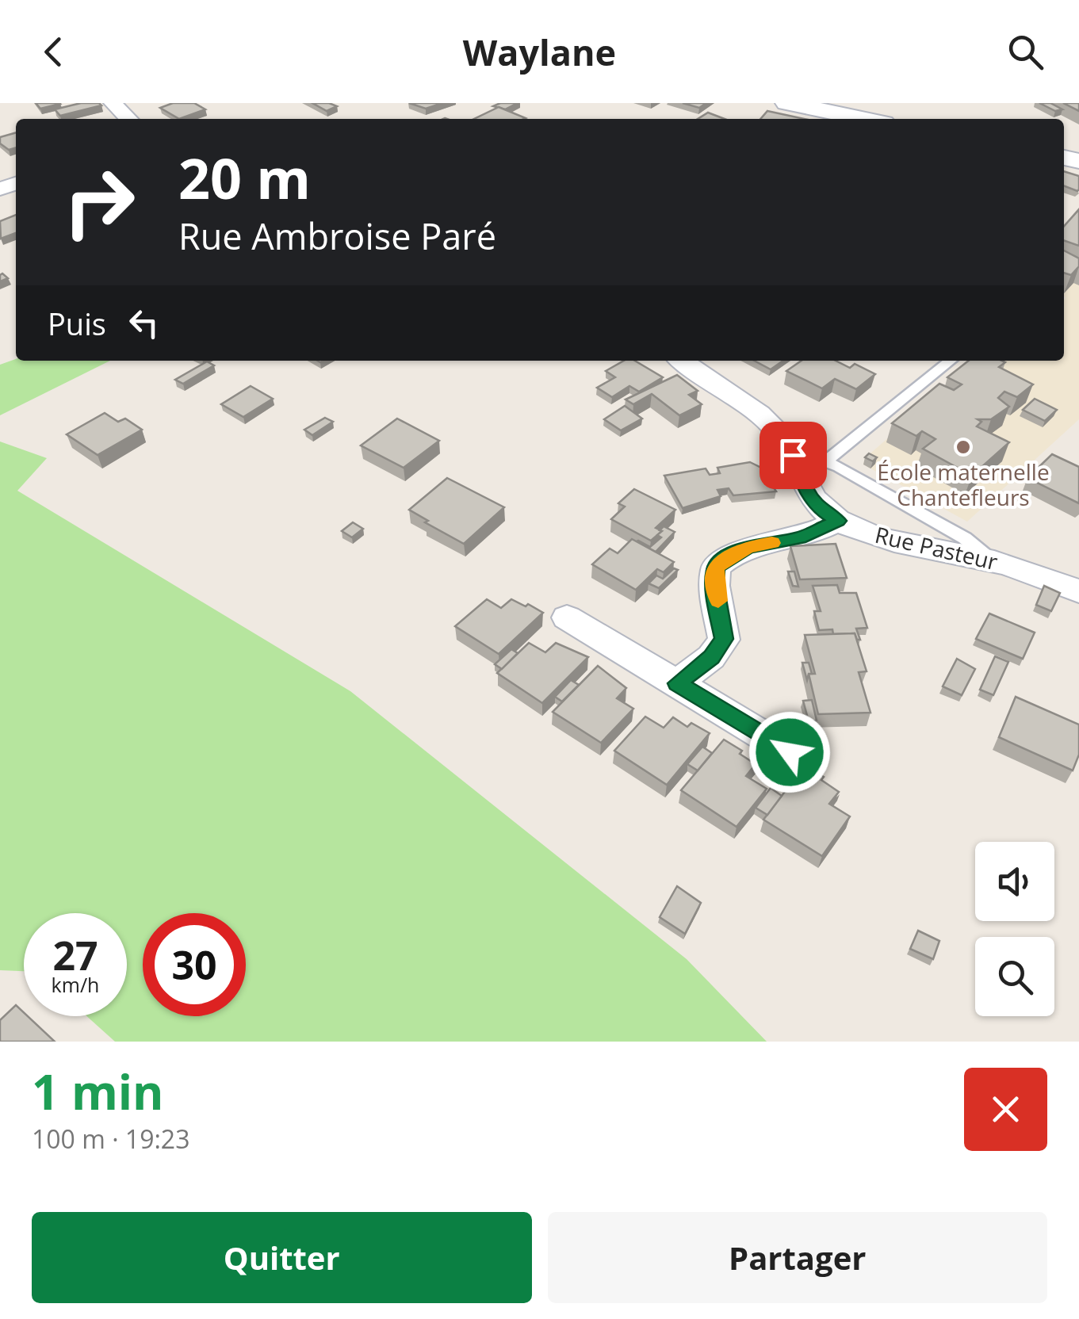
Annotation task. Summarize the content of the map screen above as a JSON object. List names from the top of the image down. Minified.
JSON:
{"streets":{"street":["Rue Pasteur"]},"places":["École maternelle Chantefleurs"],"page":{"header":"Waylane","turn":["20 m","Rue Ambroise Paré"],"then":"Puis","speed":"27 km/h","limit":"30","heading":["1 min","100 m · 19:23"],"buttons":["Quitter","Partager"]}}
